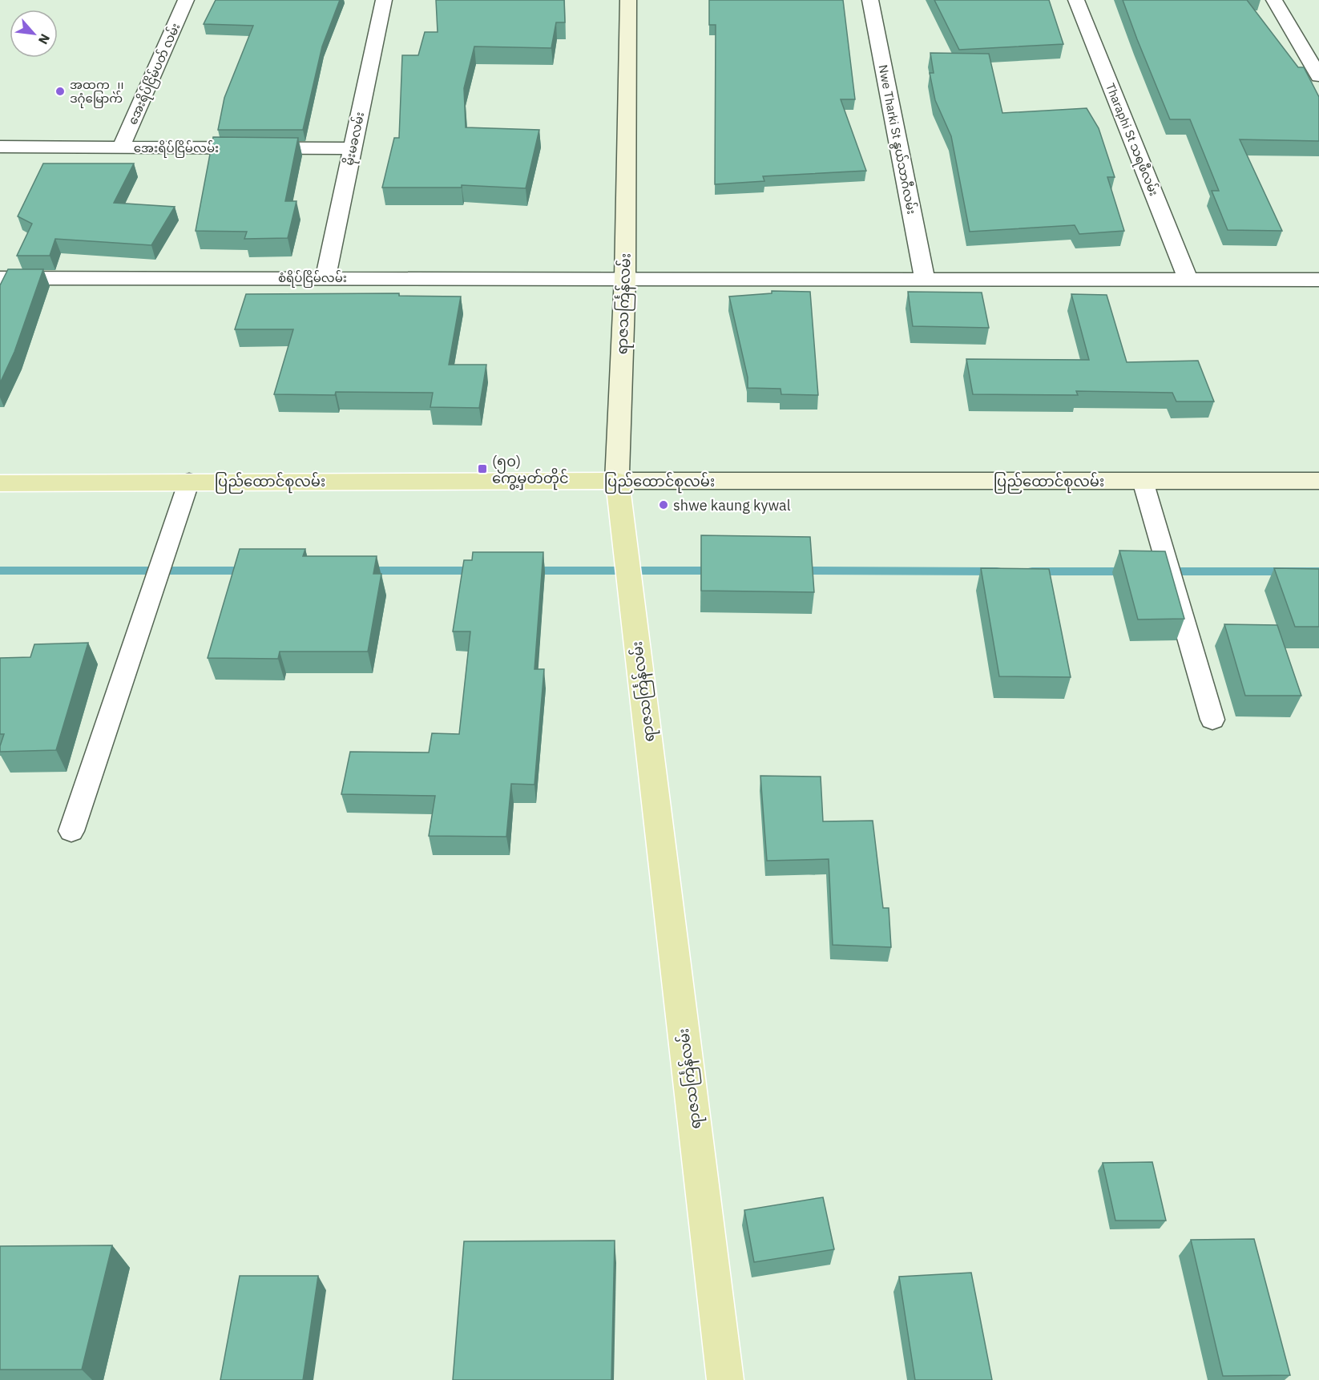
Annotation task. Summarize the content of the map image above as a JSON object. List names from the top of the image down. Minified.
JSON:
{"streets":{"main road":["ရာဇသင်္ကြန်လမ်း","ပြည်ထောင်စုလမ်း"],"street":["အေးရိပ်ငြိမ်ပတ် လမ်း","မိုးမခလမ်း","Nwe Tharki St နွယ်သာဂီလမ်း","Tharaphi St သရဖီလမ်း","အေးရိပ်ငြိမ်လမ်း","စံရိပ်ငြိမ်လမ်း"]},"crossings":[["အေးရိပ်ငြိမ်ပတ် လမ်း","အေးရိပ်ငြိမ်လမ်း"],["မိုးမခလမ်း","အေးရိပ်ငြိမ်လမ်း"],["မိုးမခလမ်း","စံရိပ်ငြိမ်လမ်း"],["Nwe Tharki St နွယ်သာဂီလမ်း","စံရိပ်ငြိမ်လမ်း"],["Tharaphi St သရဖီလမ်း","စံရိပ်ငြိမ်လမ်း"],["စံရိပ်ငြိမ်လမ်း","ရာဇသင်္ကြန်လမ်း"],["ရာဇသင်္ကြန်လမ်း","ပြည်ထောင်စုလမ်း"]],"places":{"other":["အထက ၂၊ ဒဂုံမြောက်","shwe kaung kywal"],"transit":["(၅၀) ကွေ့မှတ်တိုင်"]},"north":"bottom right"}
